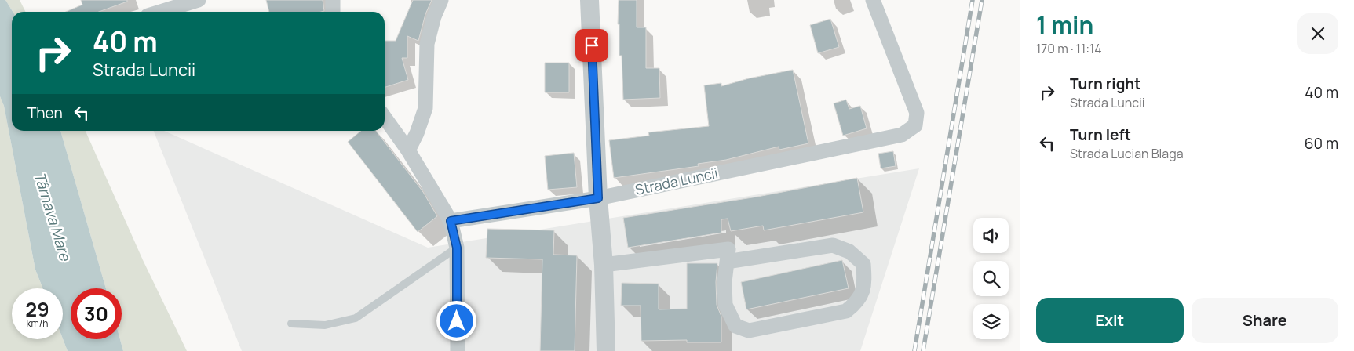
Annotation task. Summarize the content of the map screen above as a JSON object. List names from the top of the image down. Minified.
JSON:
{"streets":{"street":["Strada Luncii"]},"water":["Târnava Mare"],"page":{"heading":["1 min","170 m · 11:14"],"turn":["40 m","Strada Luncii"],"list":[{"name":"Turn right","note":"Strada Luncii","value":"40 m"},{"name":"Turn left","note":"Strada Lucian Blaga","value":"60 m"}],"then":"Then","speed":"29 km/h","limit":"30","buttons":["Exit","Share"]}}
